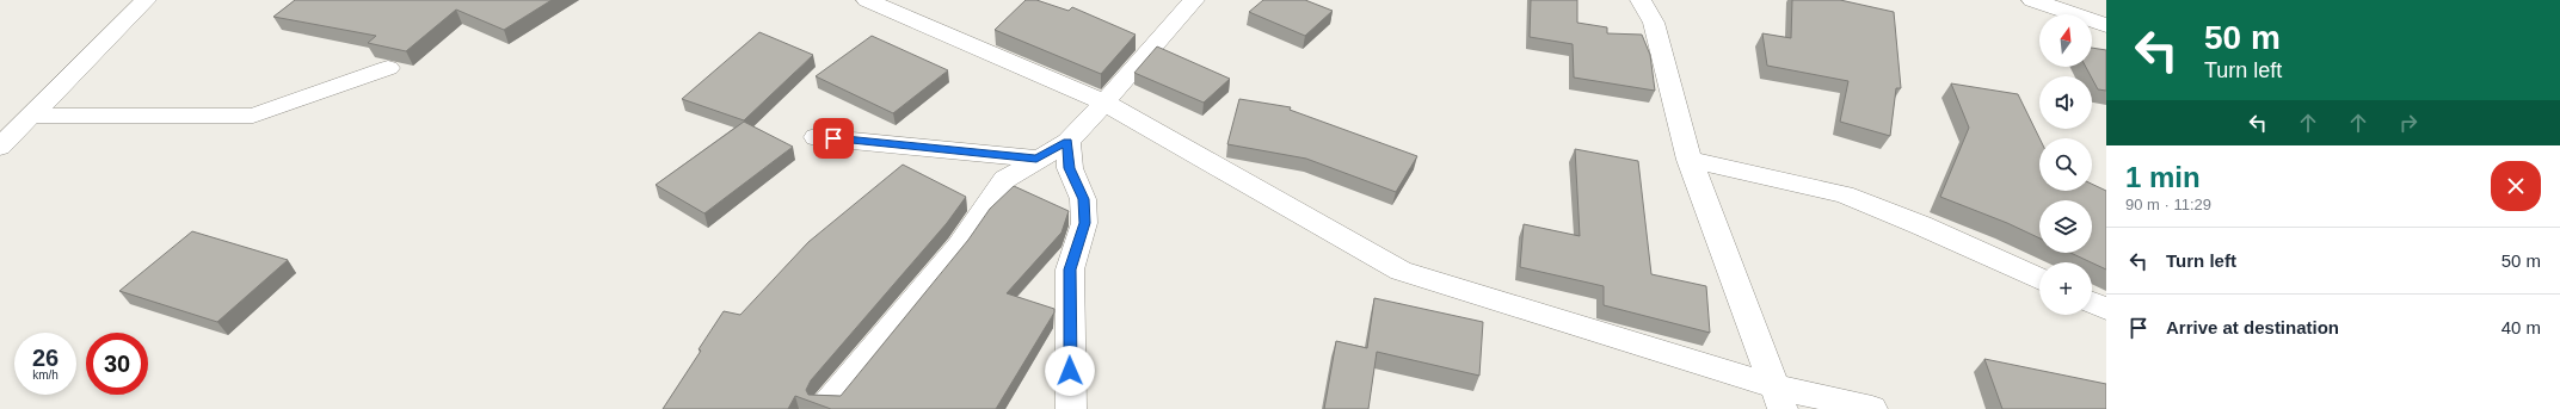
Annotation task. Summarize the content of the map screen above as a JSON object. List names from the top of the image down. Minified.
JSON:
{"north":"top","page":{"turn":["50 m","Turn left"],"map_buttons":"+","heading":["1 min","90 m · 11:29"],"list":[{"name":"Turn left","value":"50 m"},{"name":"Arrive at destination","value":"40 m"}],"speed":"26 km/h","limit":"30"}}
